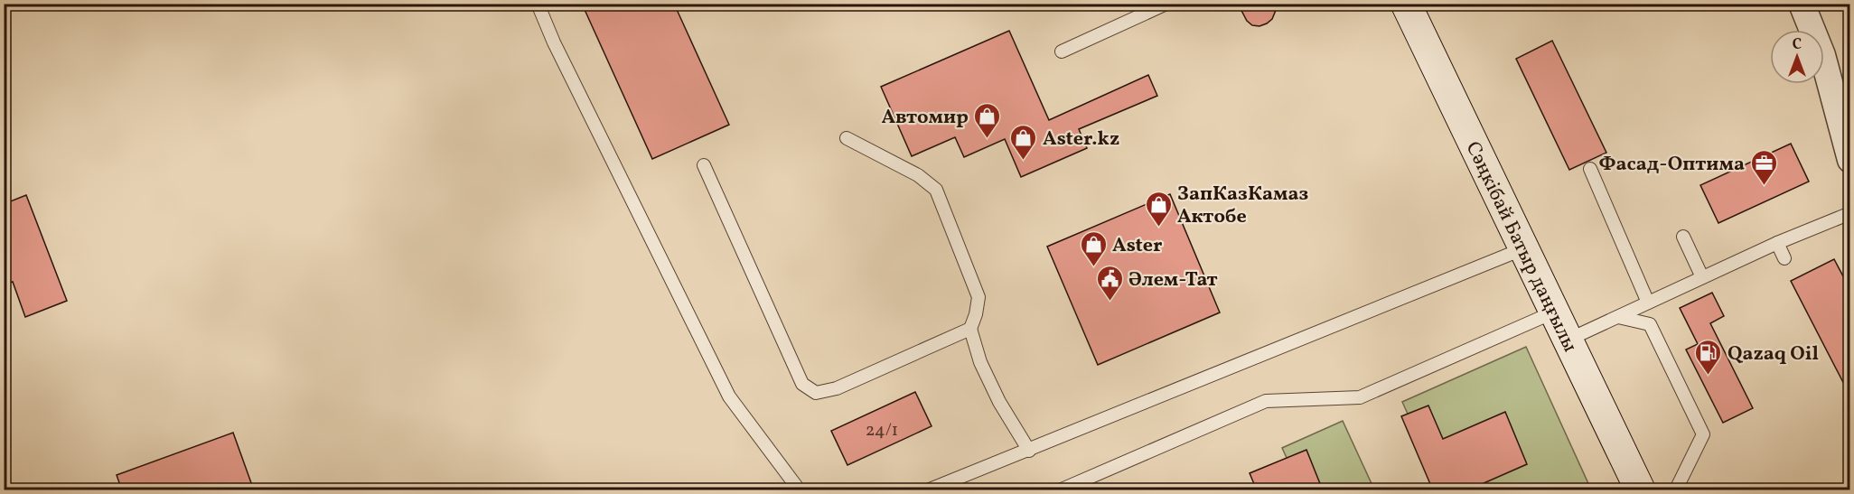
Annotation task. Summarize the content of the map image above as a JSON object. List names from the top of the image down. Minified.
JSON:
{"streets":{"main road":["Сәңкібай Батыр даңғылы"]},"places":{"shop":["Автомир","Aster.kz","ЗапКазКамаз Актобе","Aster"],"office":["Фасад-Оптима"],"public building":["Әлем-Тат"],"fuel station":["Qazaq Oil"]},"house_numbers":["24/1"],"north":"top"}
